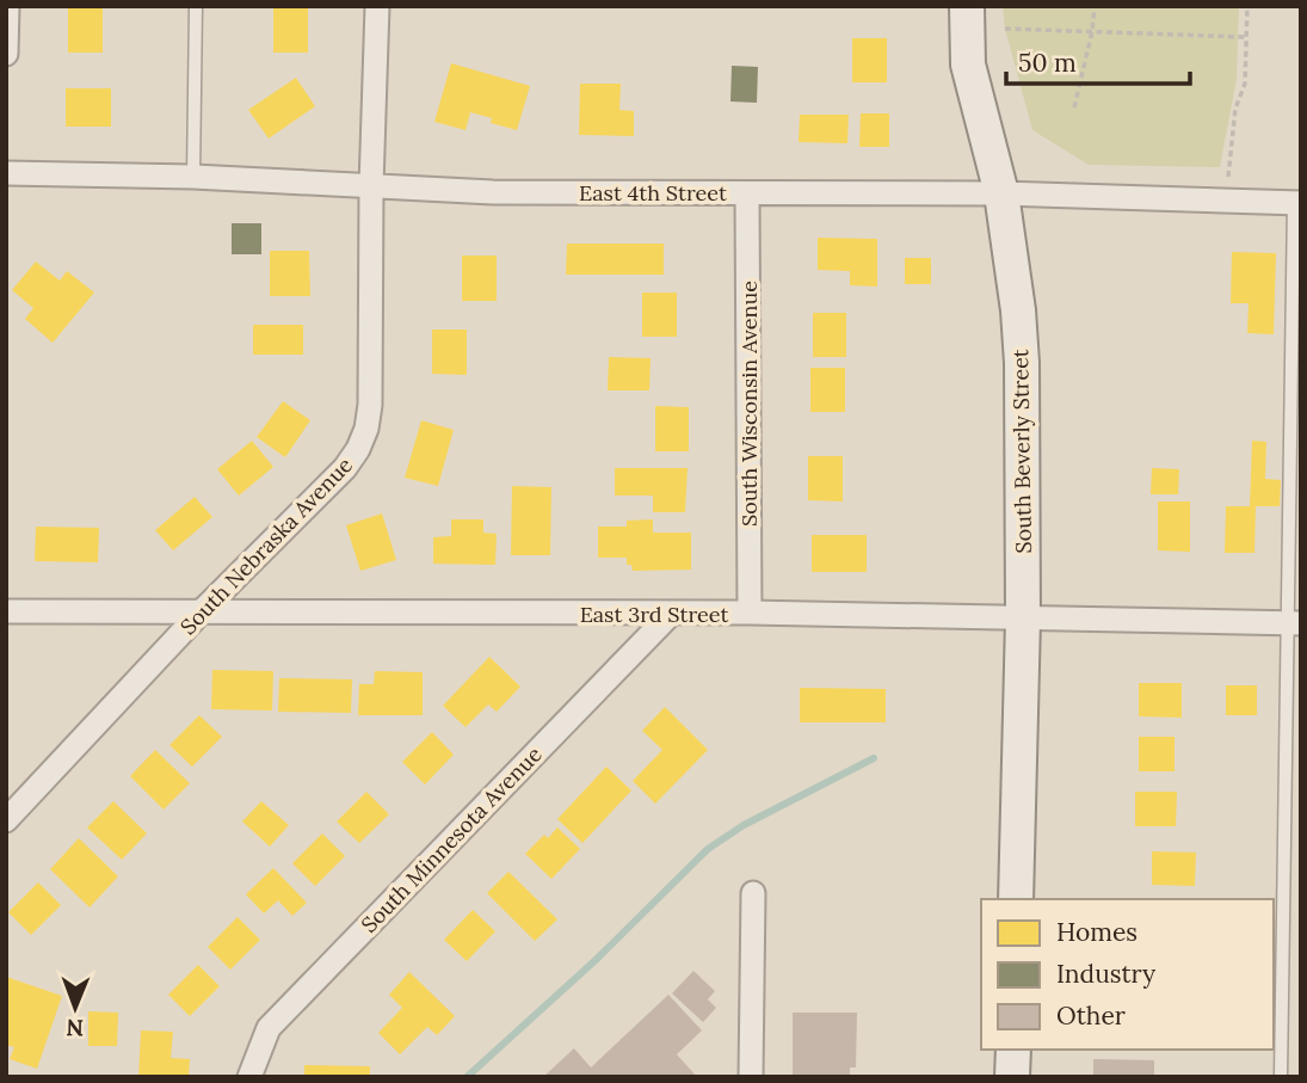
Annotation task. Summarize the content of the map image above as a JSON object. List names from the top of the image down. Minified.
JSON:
{"streets":{"main road":["South Beverly Street"],"street":["East 4th Street","South Wisconsin Avenue","South Nebraska Avenue","East 3rd Street","South Minnesota Avenue"]},"crossings":[["East 4th Street","South Wisconsin Avenue"],["East 4th Street","South Beverly Street"],["East 4th Street","South Nebraska Avenue"],["South Wisconsin Avenue","East 3rd Street"],["South Beverly Street","East 3rd Street"],["South Nebraska Avenue","East 3rd Street"],["East 3rd Street","South Minnesota Avenue"]],"legend":["Homes","Industry","Other"],"scale_bar":"50 m","north":"bottom"}
